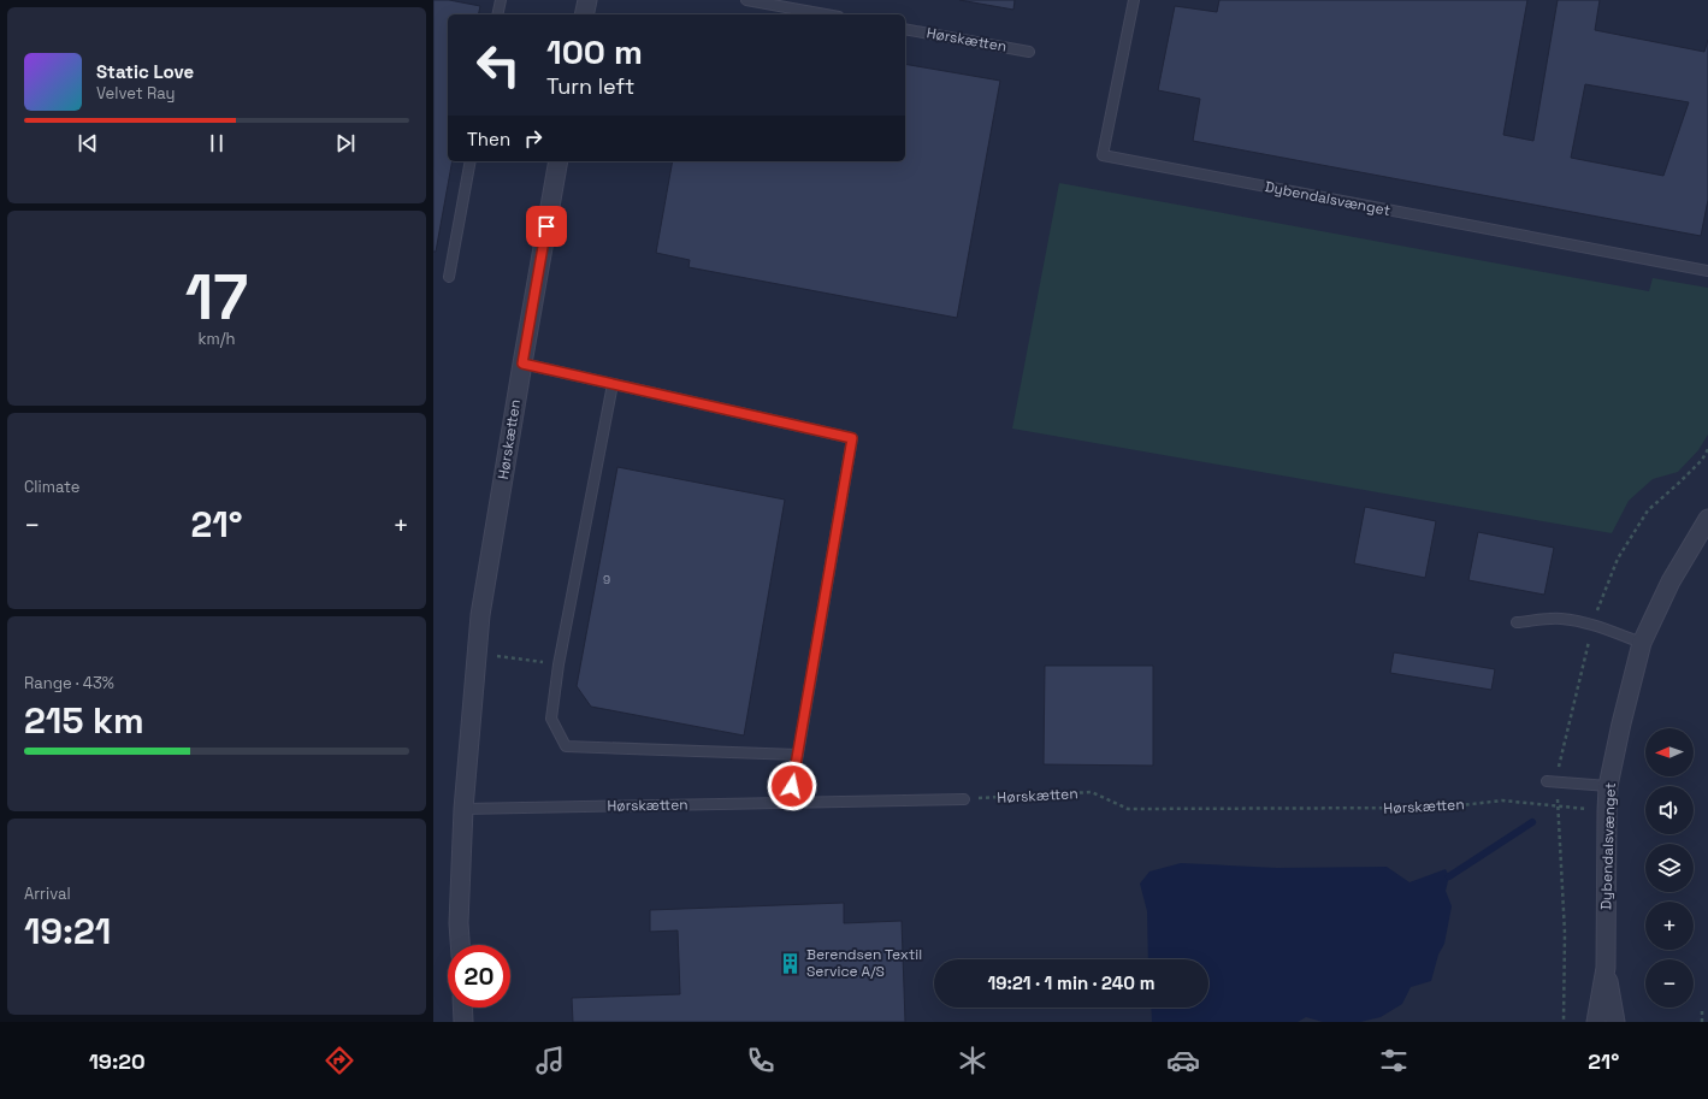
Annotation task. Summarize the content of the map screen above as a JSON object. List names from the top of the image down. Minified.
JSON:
{"streets":{"street":["Hørskætten","Dybendalsvænget"]},"crossings":[["Hørskætten","Dybendalsvænget"]],"places":{"building":["Berendsen Textil Service A/S"]},"house_numbers":["9"],"north":"left","page":{"turn":["100 m","Turn left"],"song":["Static Love","Velvet Ray"],"then":"Then","tile":[["17","km/h"],"Climate",["Range · 43%","215 km"],["Arrival","19:21"]],"heat":["−","21°","+"],"map_buttons":["+","−"],"limit":"20","trip":"19:21 · 1 min · 240 m","tabs":["19:20","21°"]}}
